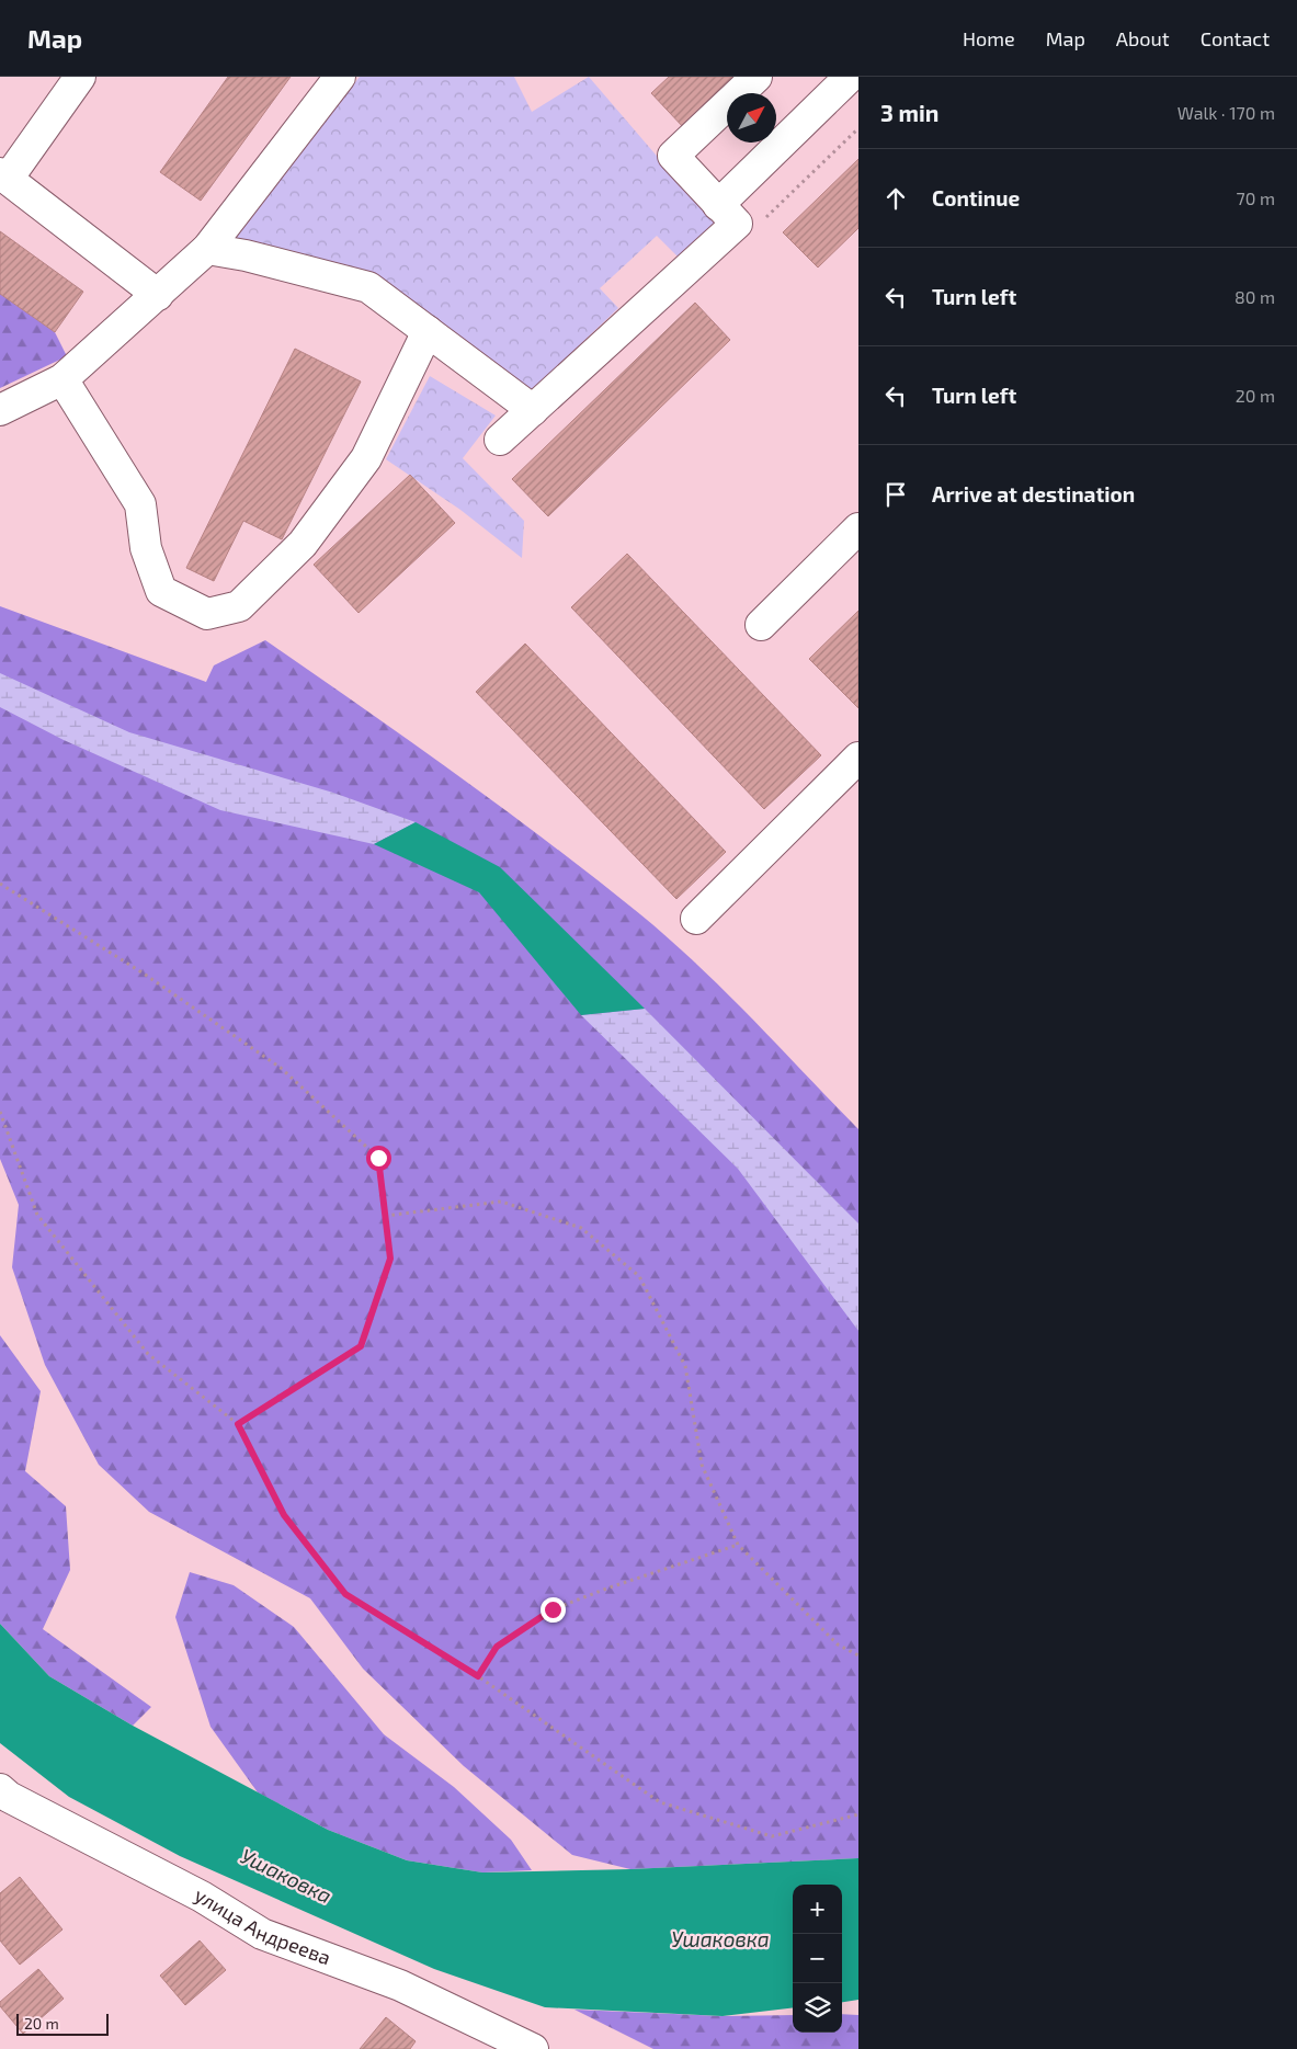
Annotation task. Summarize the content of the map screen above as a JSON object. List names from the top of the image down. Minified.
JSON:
{"streets":{"street":["улица Андреева"]},"water":["Ушаковка"],"scale_bar":"20 m","north":"top right","page":{"header":"Map","nav":["Home","Map","About","Contact"],"heading":["3 min","Walk · 170 m"],"list":[["Continue","70 m"],["Turn left","80 m"],["Turn left","20 m"],"Arrive at destination"],"map_buttons":["+","−"],"scale":"20 m"}}
